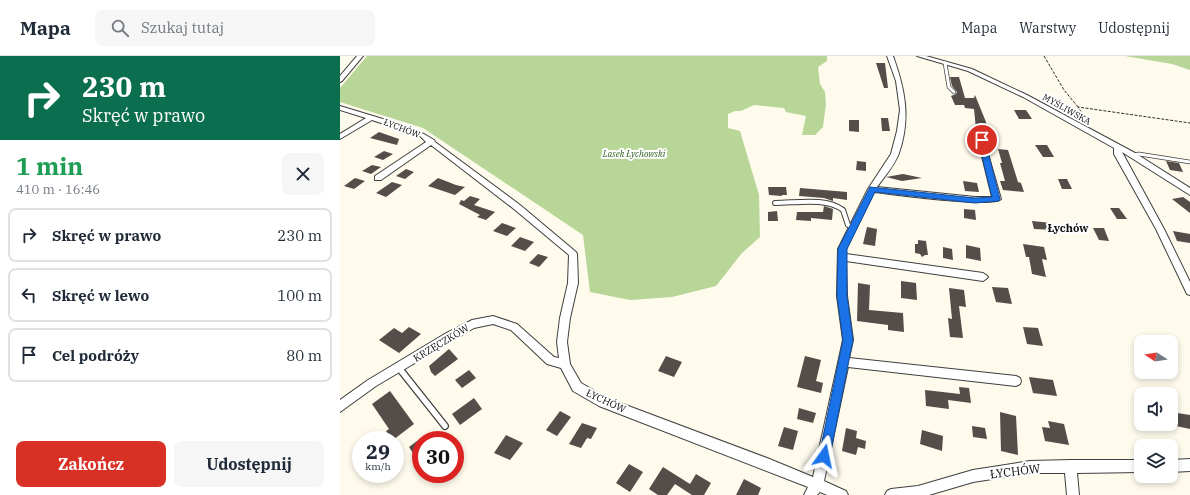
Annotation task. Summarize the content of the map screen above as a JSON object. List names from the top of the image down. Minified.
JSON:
{"streets":{"street":["MYŚLIWSKA","ŁYCHÓW","KRZĘCZKÓW"]},"crossings":[["ŁYCHÓW","KRZĘCZKÓW"]],"districts":["Łychów"],"parks":["Lasek Łychowski"],"north":"left","page":{"header":"Mapa","search":"Szukaj tutaj","nav":["Mapa","Warstwy","Udostępnij"],"turn":["230 m","Skręć w prawo"],"heading":["1 min","410 m · 16:46"],"list":[{"name":"Skręć w prawo","value":"230 m"},{"name":"Skręć w lewo","value":"100 m"},{"name":"Cel podróży","value":"80 m"}],"speed":"29 km/h","limit":"30","buttons":["Zakończ","Udostępnij"]}}
